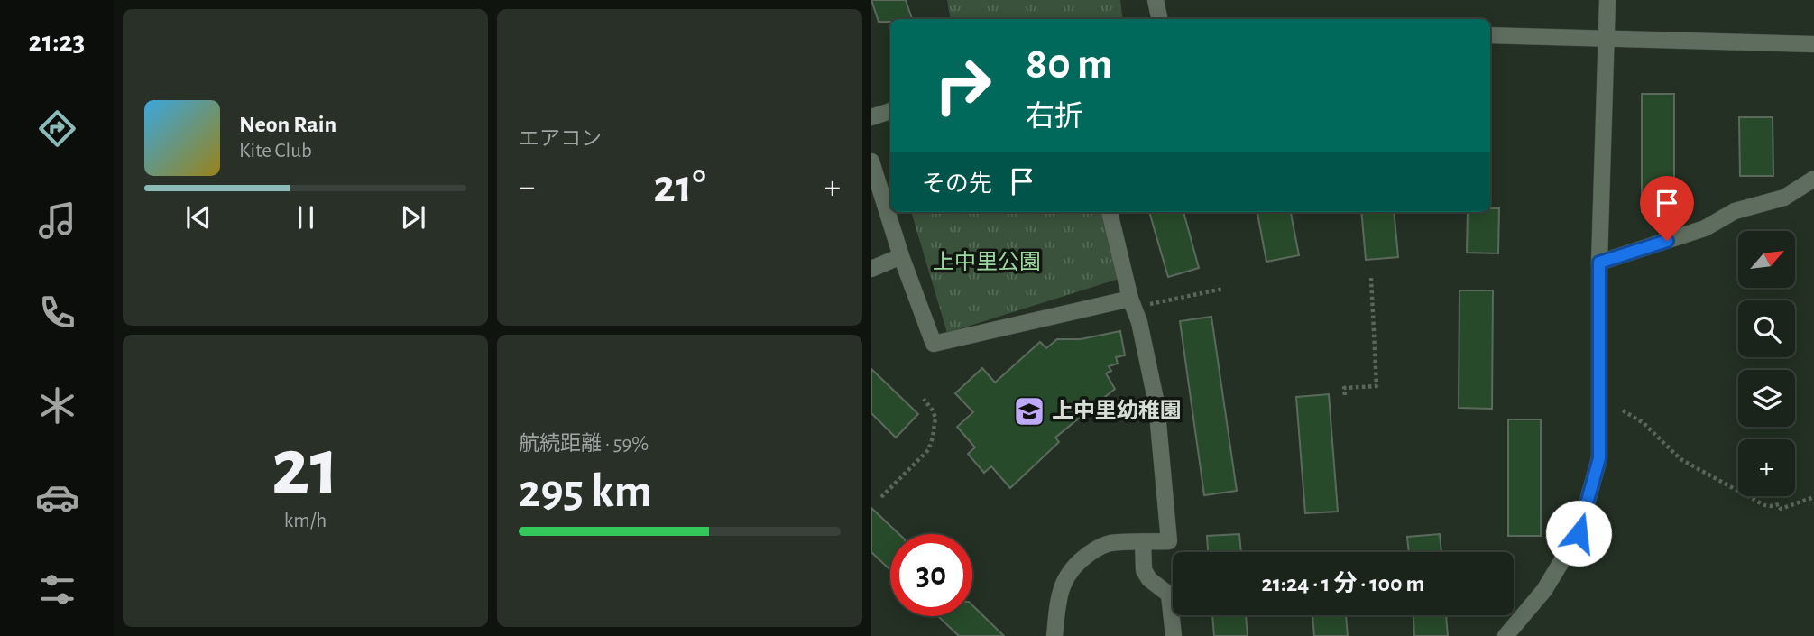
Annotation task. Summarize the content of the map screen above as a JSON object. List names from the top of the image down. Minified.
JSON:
{"parks":["上中里公園"],"places":{"school or university":["上中里幼稚園"]},"north":"top right","page":{"tabs":"21:23","tile":["エアコン",["21","km/h"],["航続距離 · 59%","295 km"]],"turn":["80 m","右折"],"song":["Neon Rain","Kite Club"],"then":"その先","heat":["−","21°","+"],"map_buttons":"+","limit":"30","trip":"21:24 · 1 分 · 100 m"}}
